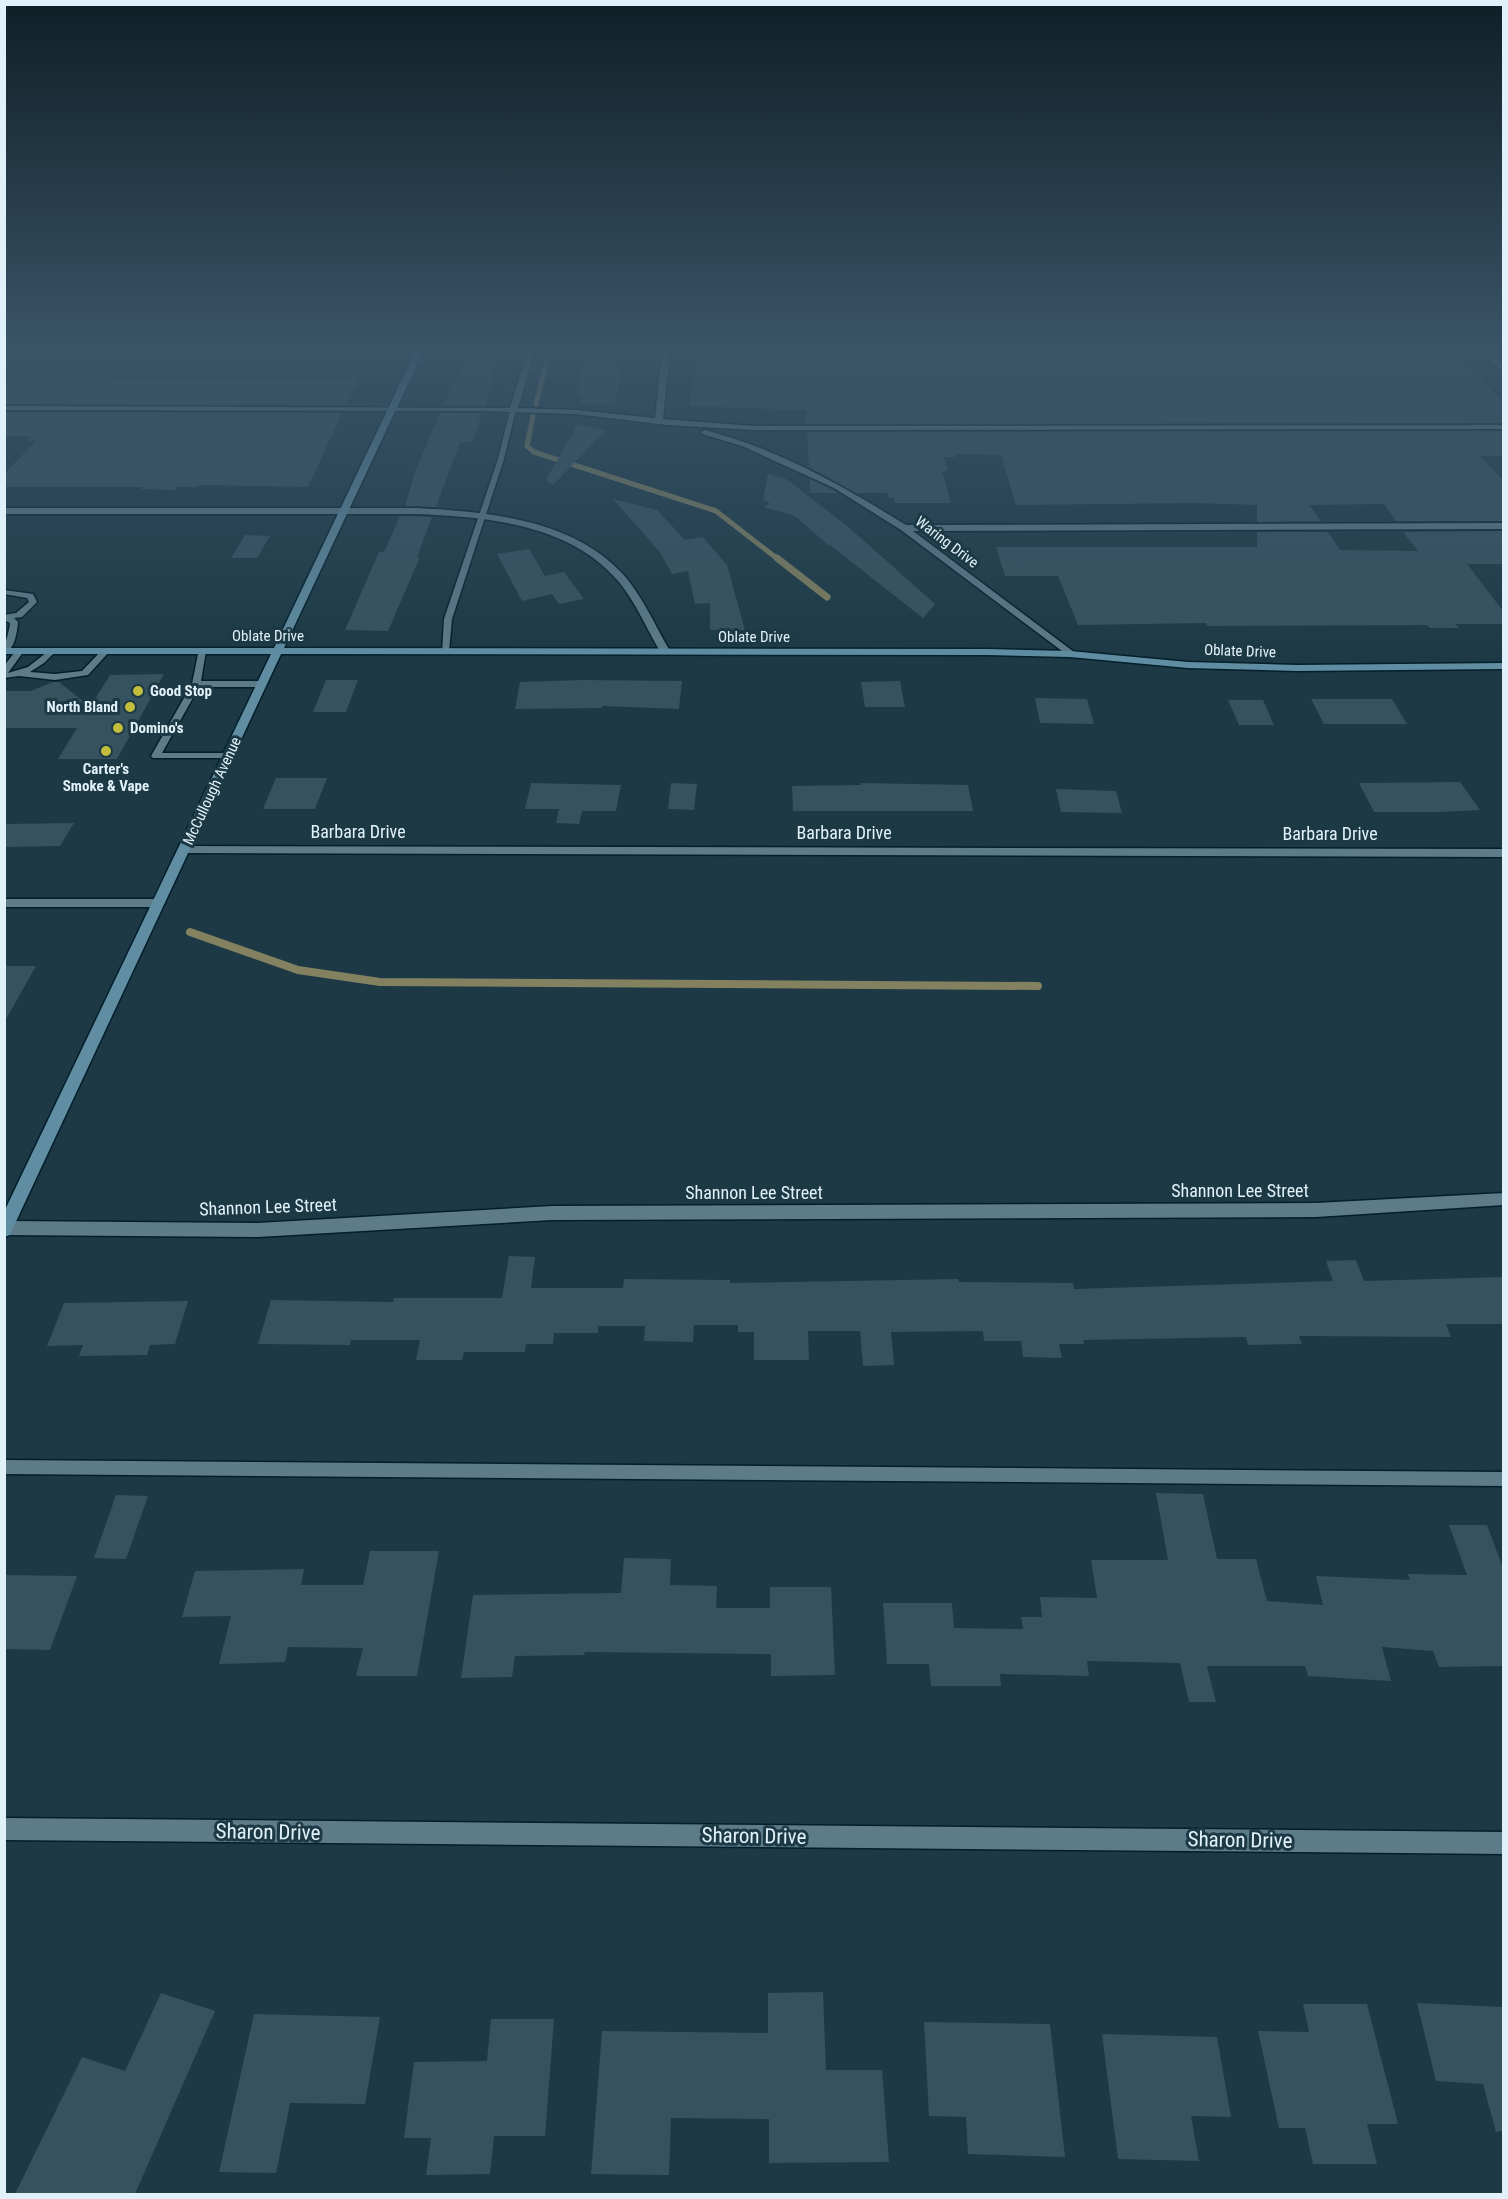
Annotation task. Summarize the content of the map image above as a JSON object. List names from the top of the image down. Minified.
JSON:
{"streets":{"main road":["Oblate Drive","McCullough Avenue"],"street":["Waring Drive","Barbara Drive","Shannon Lee Street","Sharon Drive"]},"crossings":[["Waring Drive","Oblate Drive"],["Oblate Drive","McCullough Avenue"],["McCullough Avenue","Barbara Drive"],["McCullough Avenue","Shannon Lee Street"]],"places":["Good Stop","North Bland","Domino's","Carter's Smoke & Vape"]}
